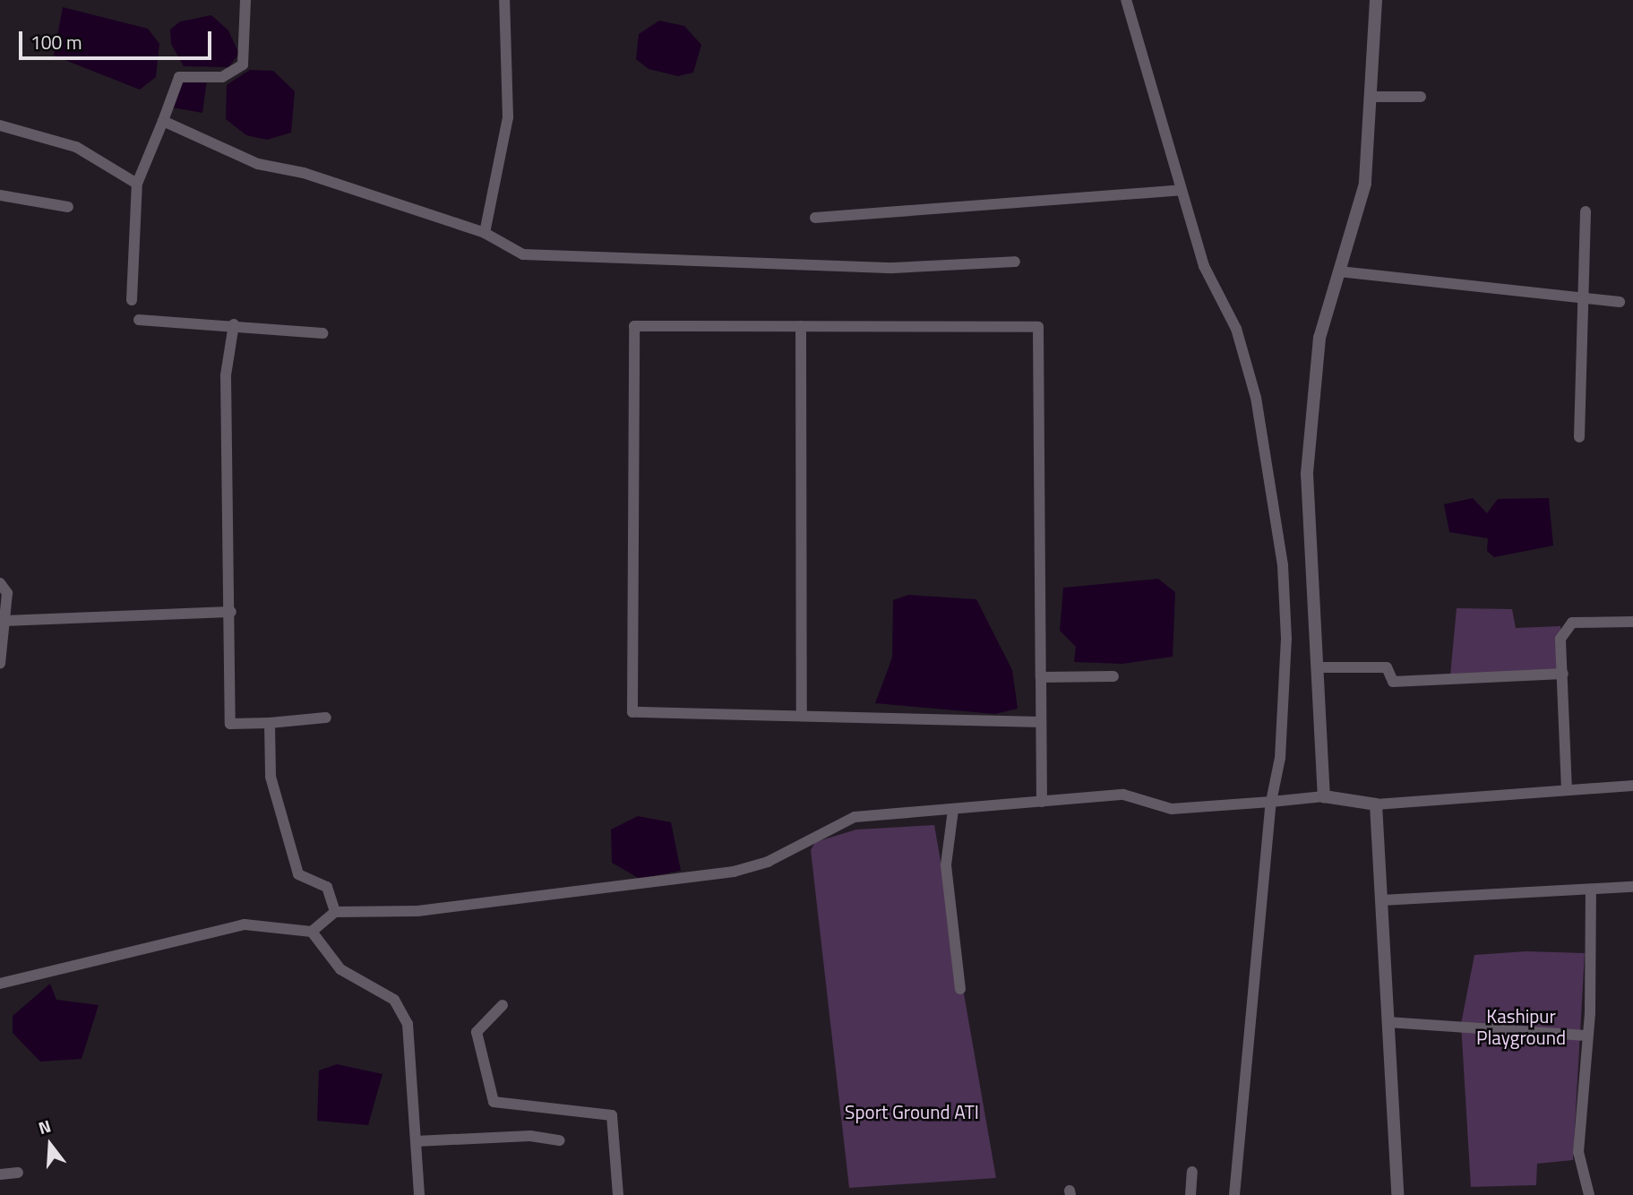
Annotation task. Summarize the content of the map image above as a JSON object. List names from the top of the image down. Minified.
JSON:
{"parks":["Kashipur Playground","Sport Ground ATI"],"scale_bar":"100 m","north":"top"}
